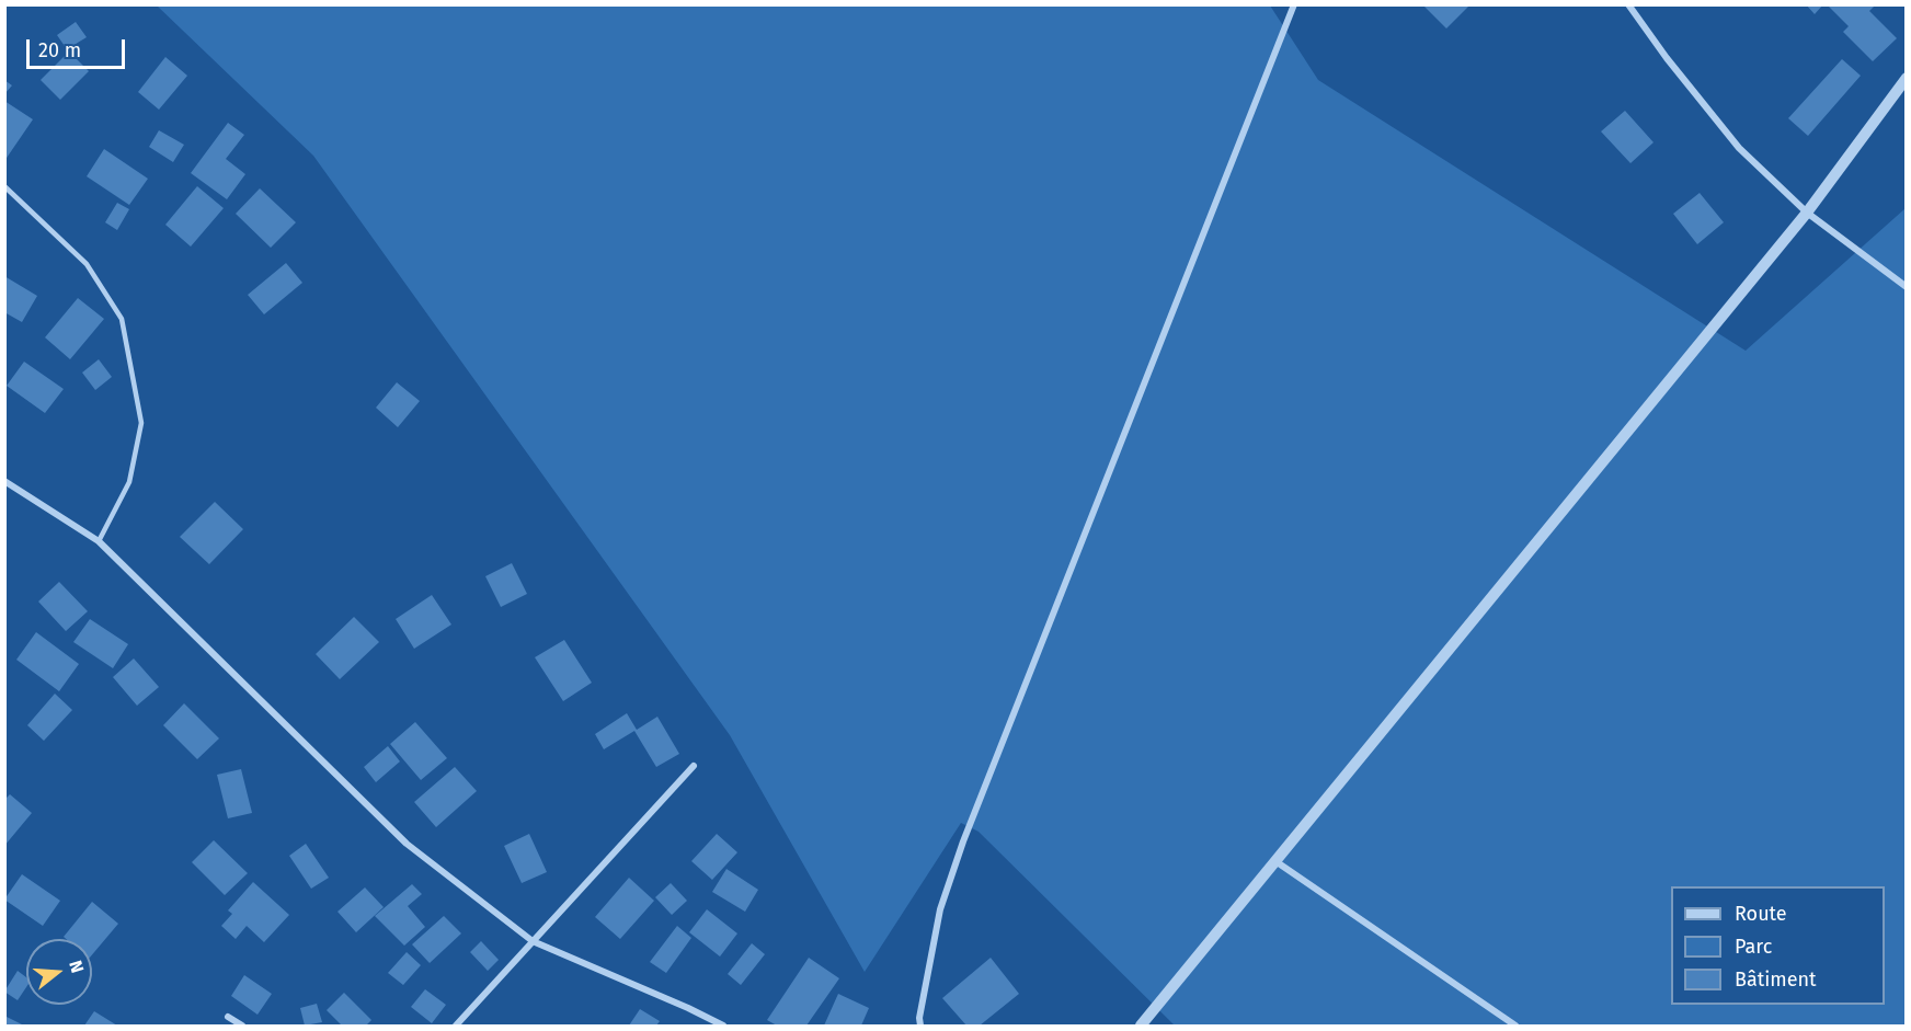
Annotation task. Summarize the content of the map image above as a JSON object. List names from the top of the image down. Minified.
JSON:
{"legend":["Route","Parc","Bâtiment"],"scale_bar":"20 m","north":"right"}
